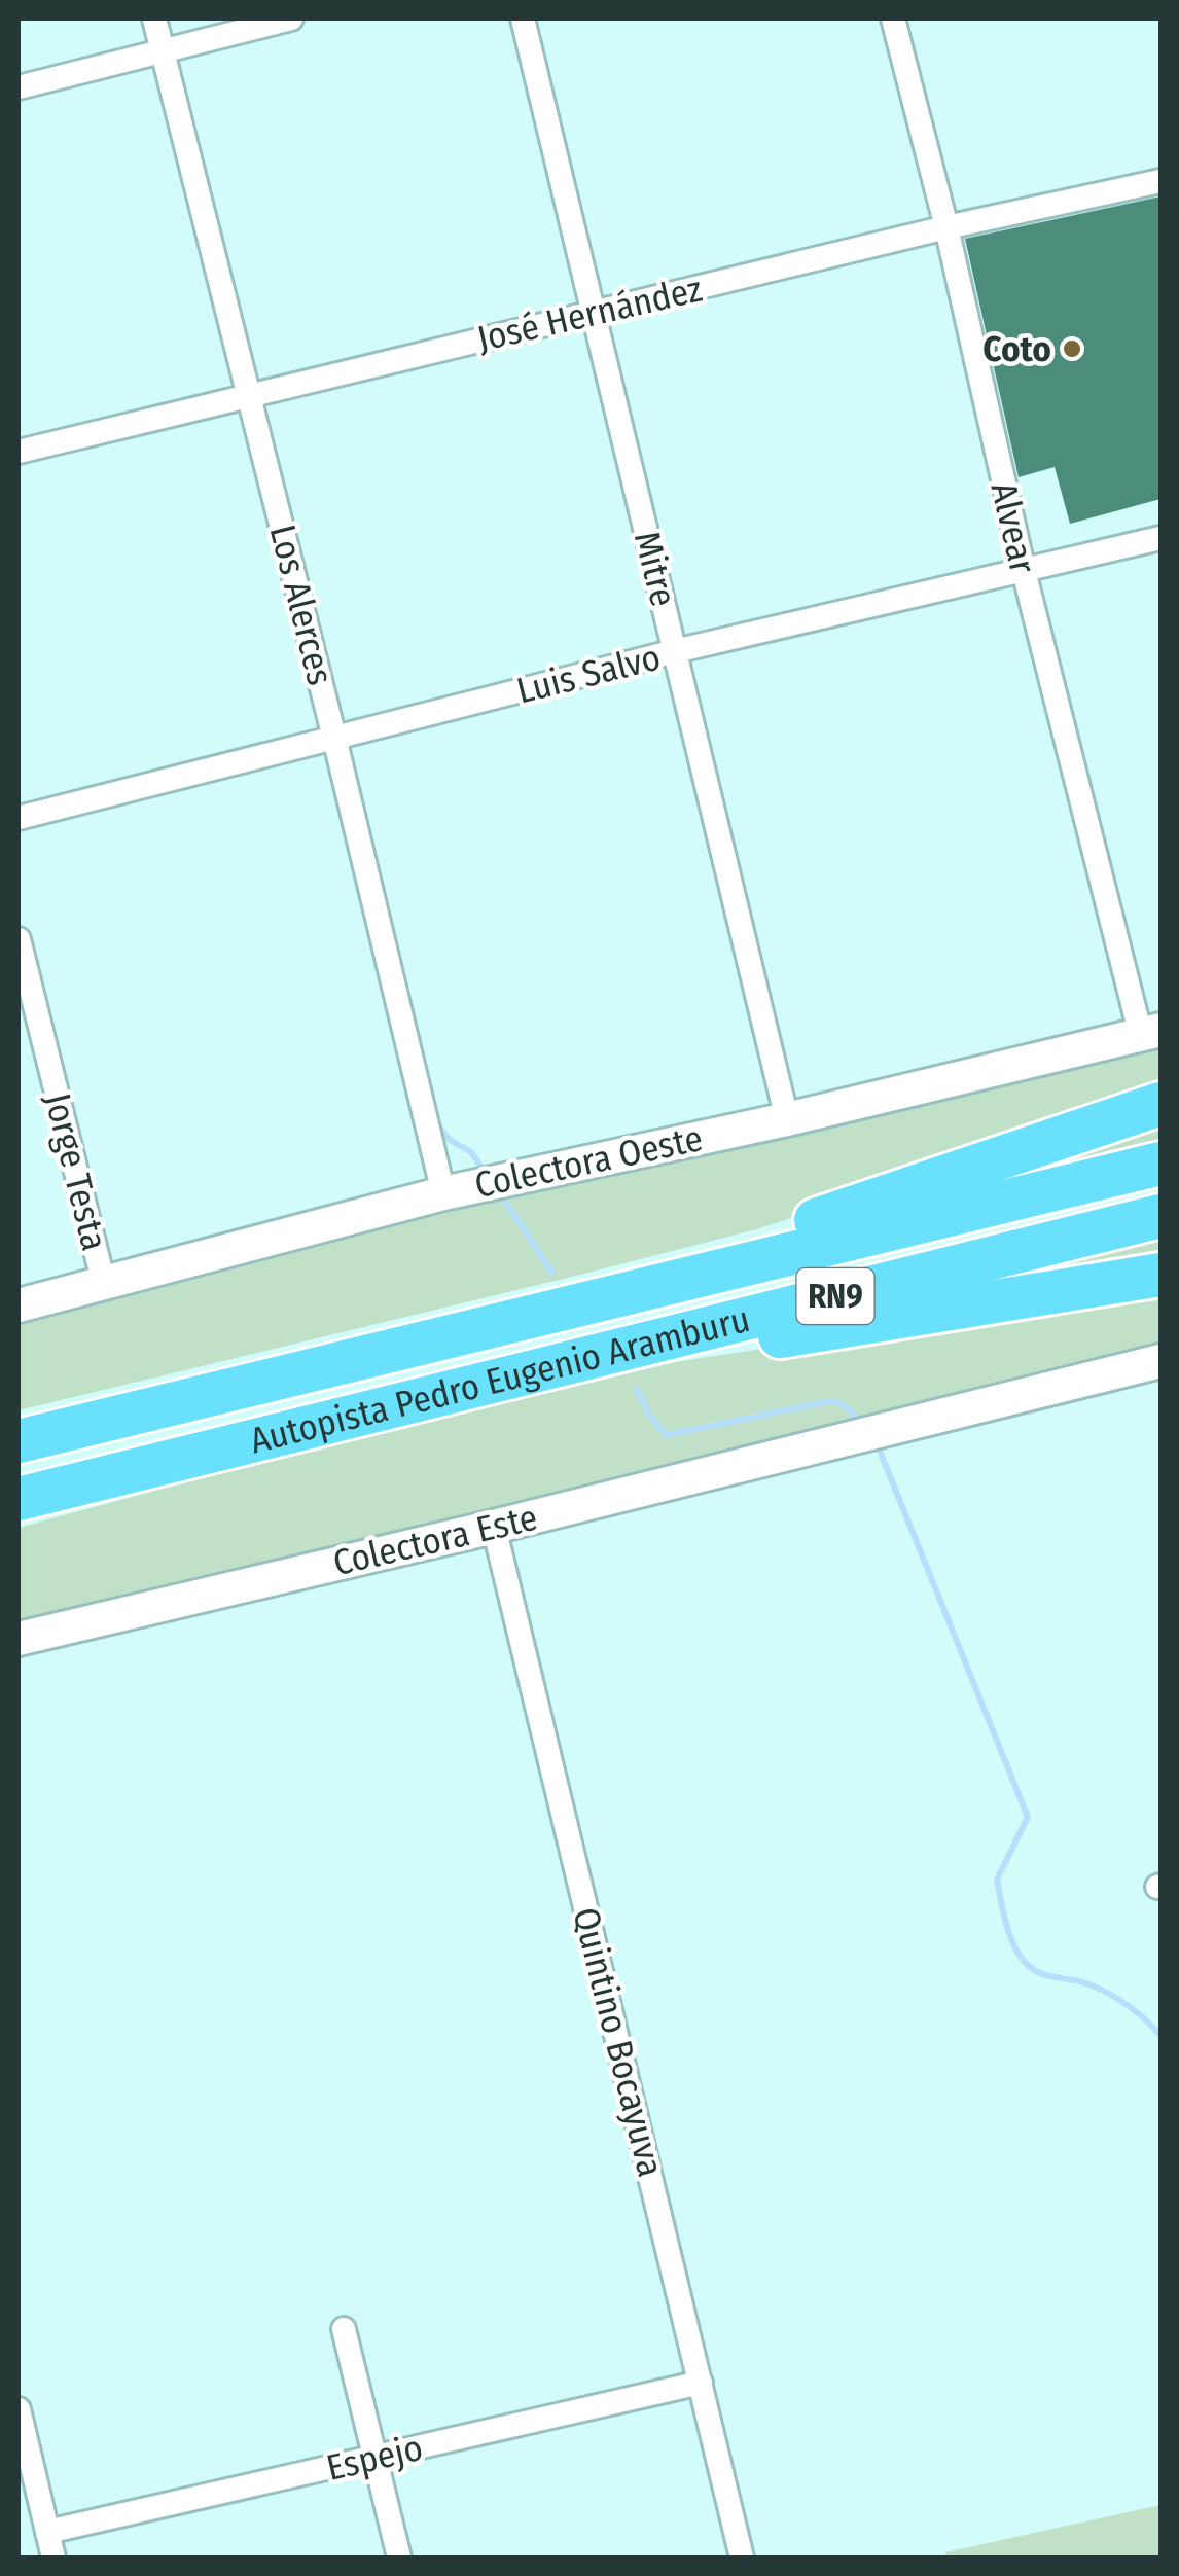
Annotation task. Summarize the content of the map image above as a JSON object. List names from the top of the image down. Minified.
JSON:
{"streets":{"highway":["RN9","Autopista Pedro Eugenio Aramburu"],"street":["José Hernández","Alvear","Mitre","Los Alerces","Luis Salvo","Colectora Oeste","Jorge Testa","Colectora Este","Quintino Bocayuva","Espejo"]},"crossings":[["José Hernández","Alvear"],["José Hernández","Mitre"],["José Hernández","Los Alerces"],["Alvear","Luis Salvo"],["Alvear","Colectora Oeste"],["Mitre","Luis Salvo"],["Mitre","Colectora Oeste"],["Los Alerces","Luis Salvo"],["Los Alerces","Colectora Oeste"],["Colectora Oeste","Jorge Testa"],["Colectora Este","Quintino Bocayuva"],["Quintino Bocayuva","Espejo"]],"places":["Coto"]}
